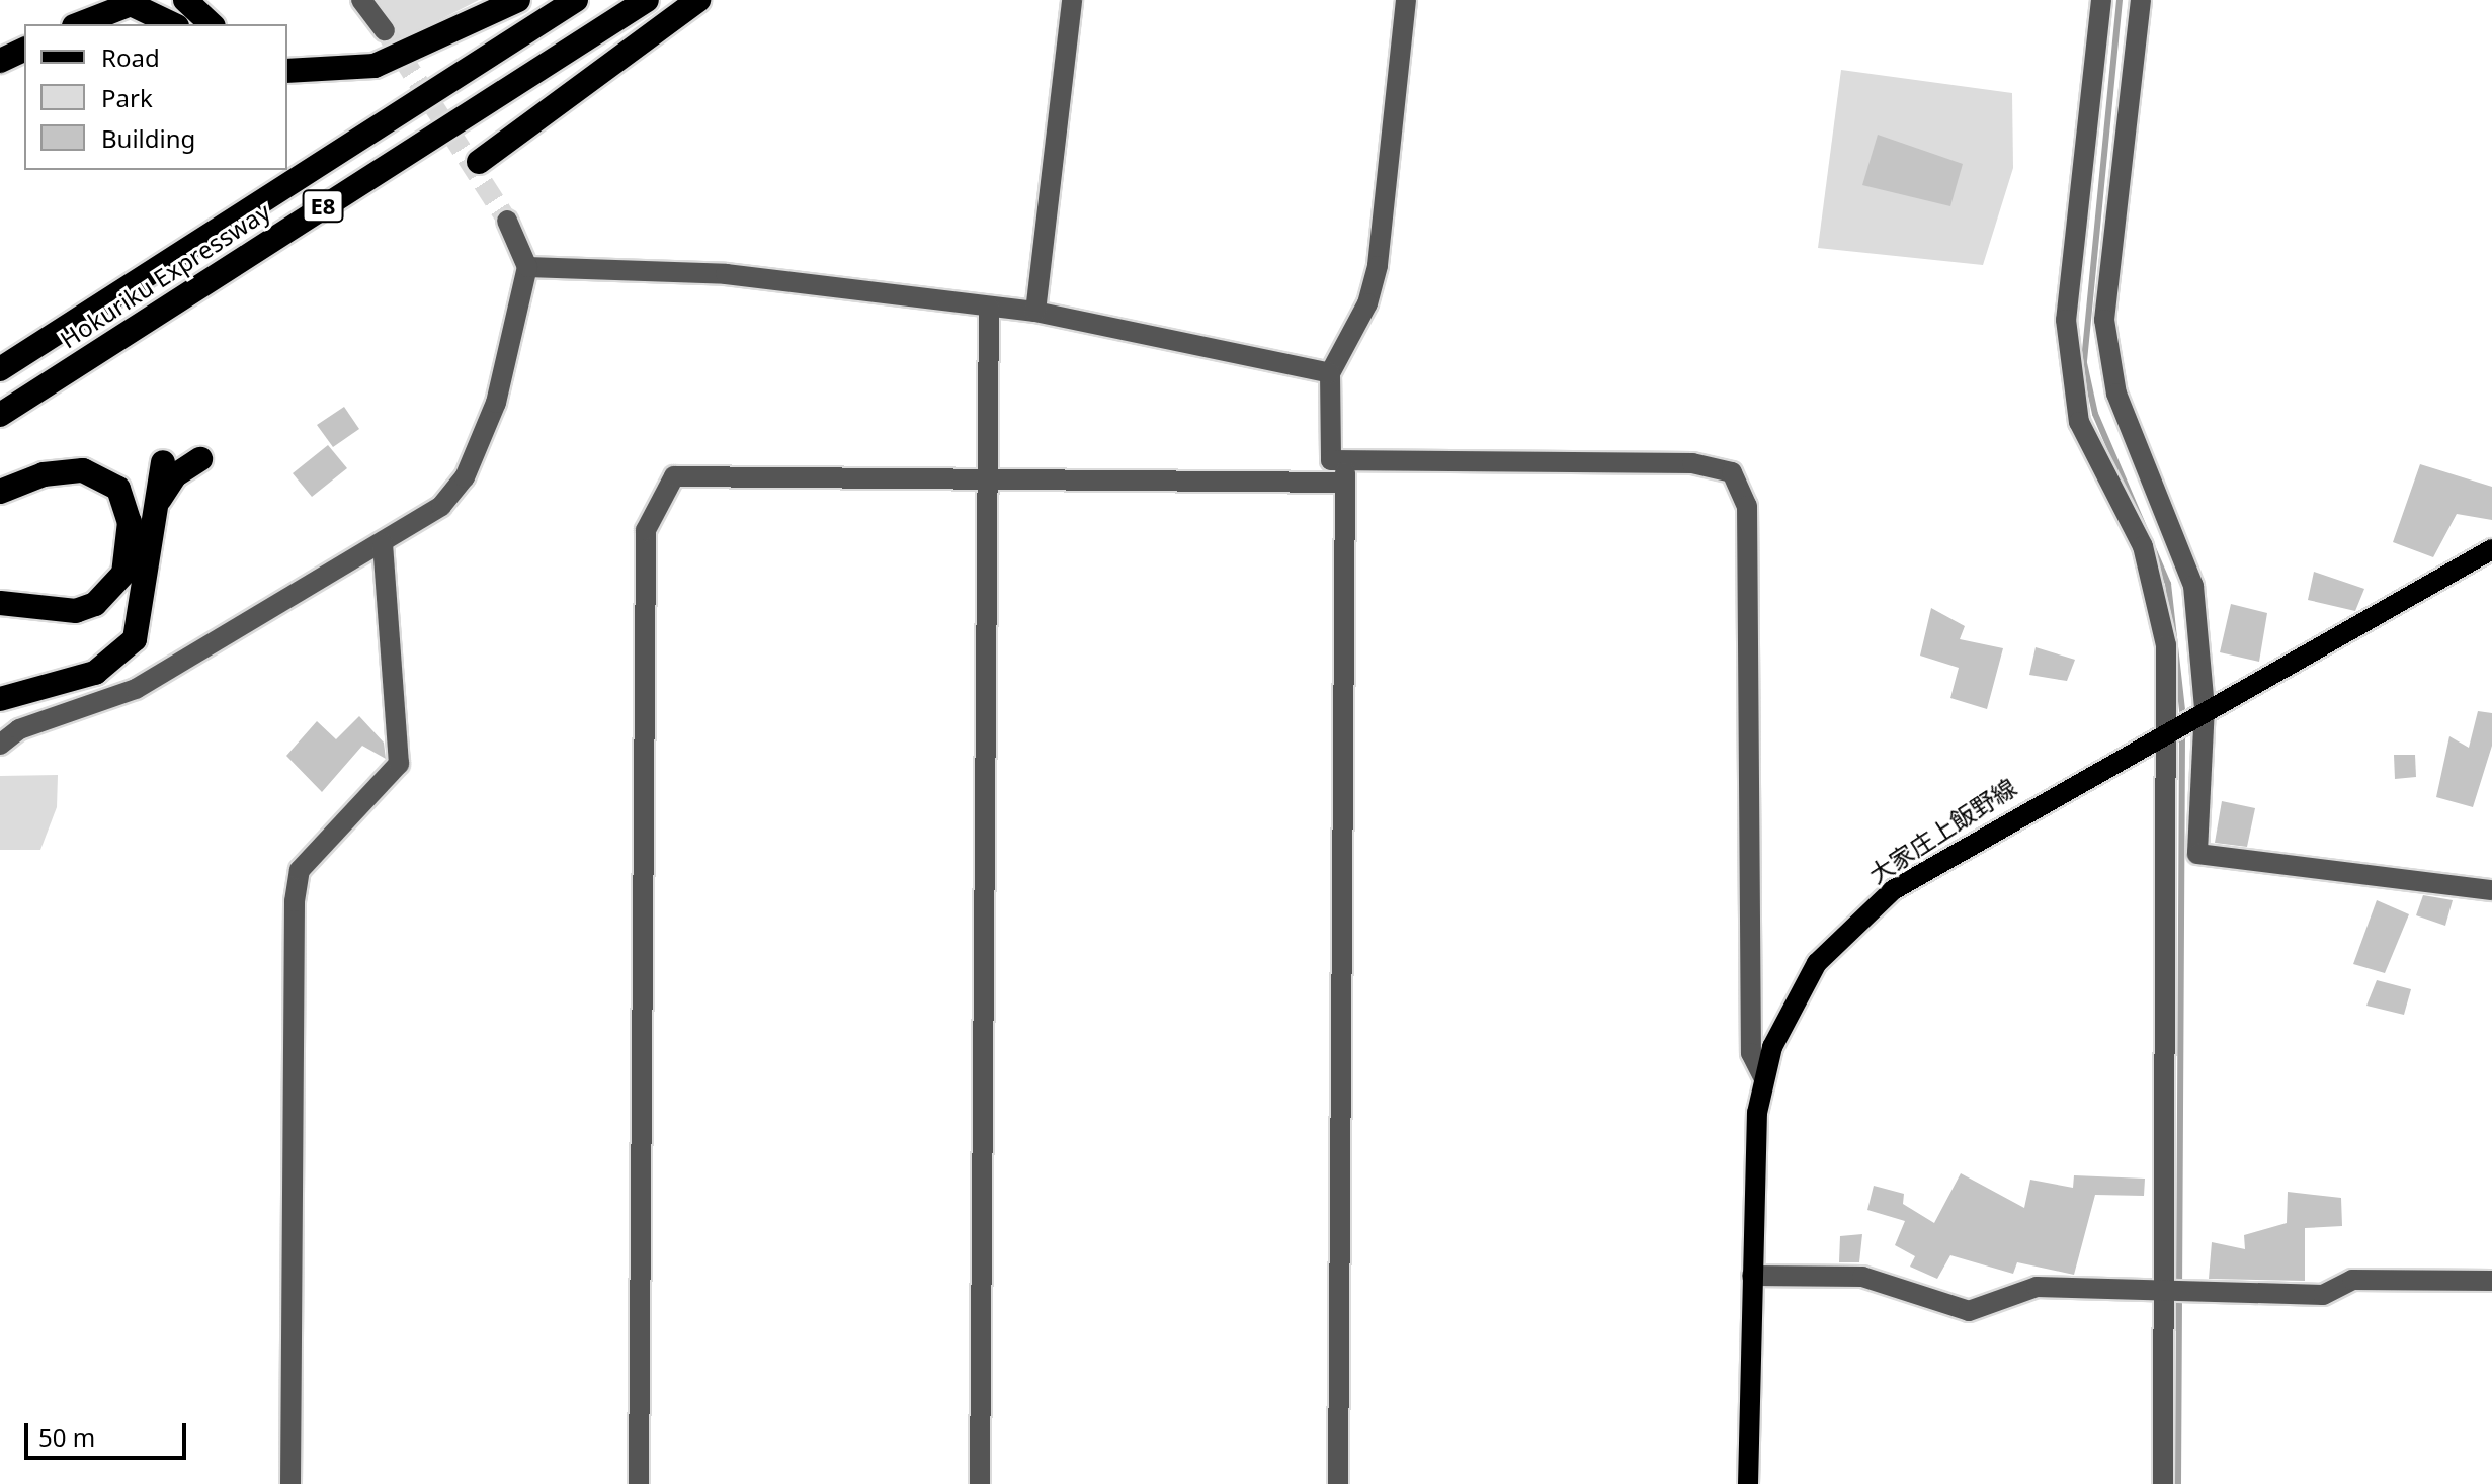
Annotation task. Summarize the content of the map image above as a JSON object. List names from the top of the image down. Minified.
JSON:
{"streets":{"highway":["E8","Hokuriku Expressway"],"main road":["大家庄上飯野線"]},"legend":["Road","Park","Building"],"scale_bar":"50 m"}
